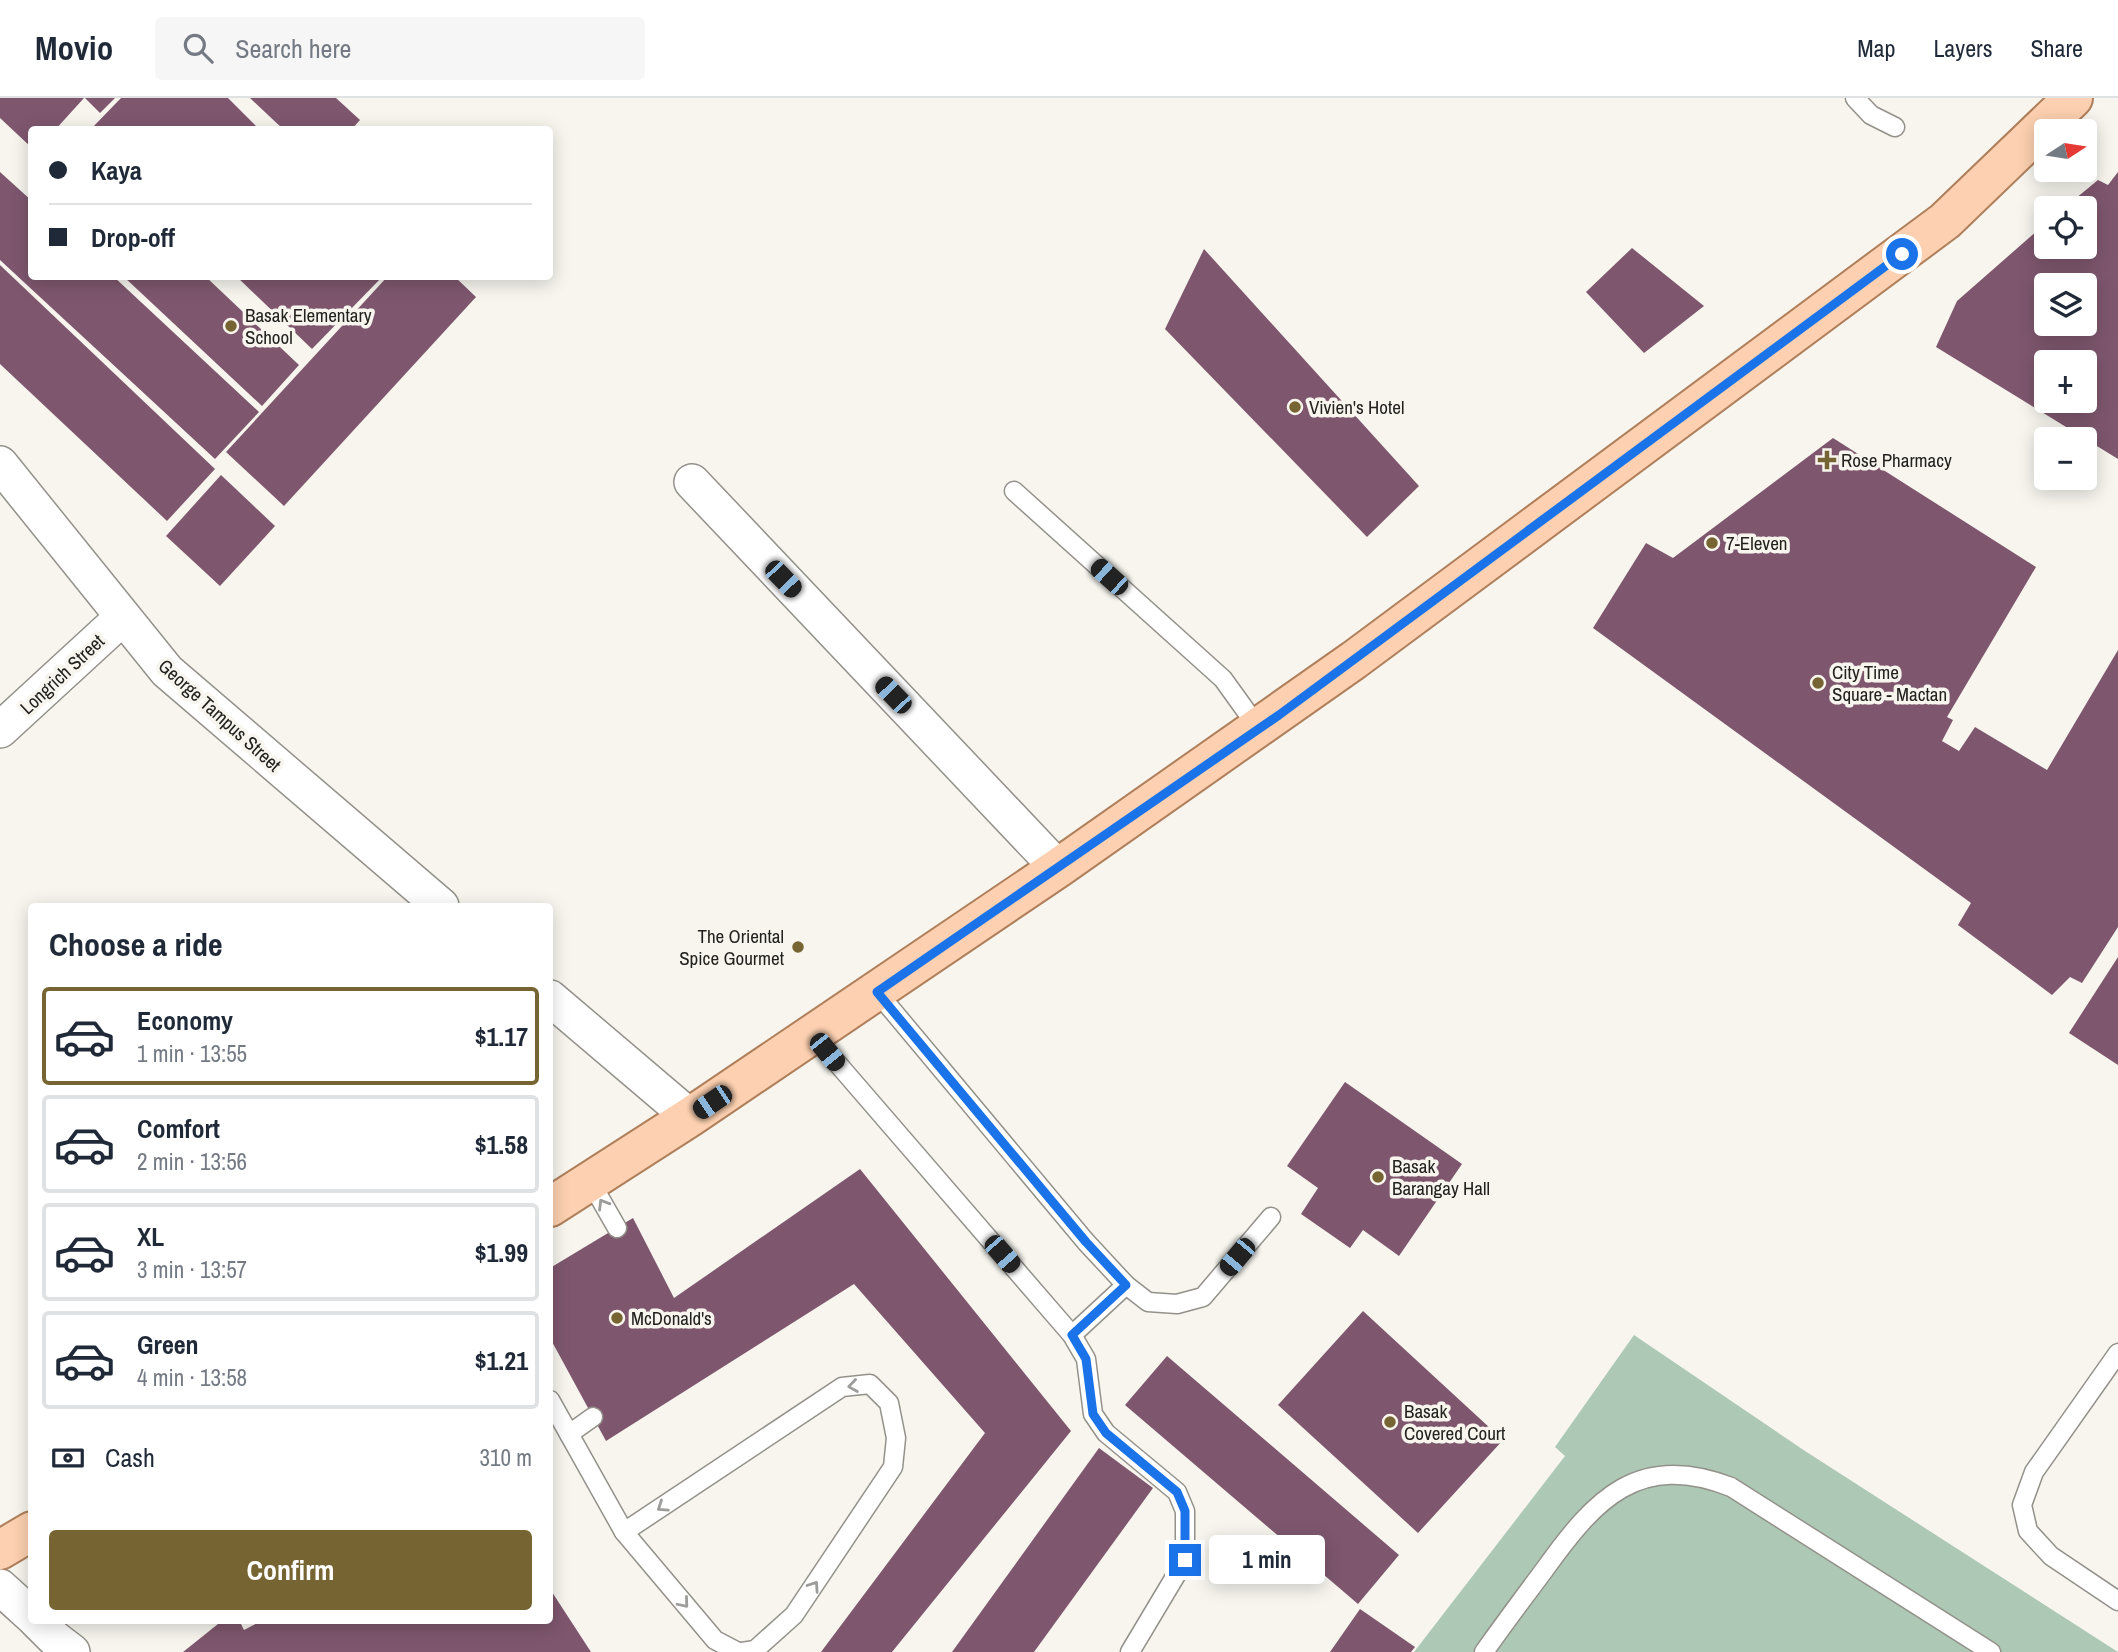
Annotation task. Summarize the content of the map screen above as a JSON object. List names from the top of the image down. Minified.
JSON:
{"streets":{"street":["Longrich Street","George Tampus Street"]},"crossings":[["Longrich Street","George Tampus Street"]],"places":{"other":["Basak Elementary School","Vivien's Hotel","7-Eleven","City Time Square - Mactan","The Oriental Spice Gourmet","Basak Barangay Hall","McDonald's","Basak Covered Court"],"health":["Rose Pharmacy"]},"north":"right","page":{"header":"Movio","search":"Search here","nav":["Map","Layers","Share"],"map_buttons":["+","−"],"banner":["Kaya","Drop-off"],"heading":"Choose a ride","list":[{"name":"Economy","note":"1 min · 13:55","value":"$1.17"},{"name":"Comfort","note":"2 min · 13:56","value":"$1.58"},{"name":"XL","note":"3 min · 13:57","value":"$1.99"},{"name":"Green","note":"4 min · 13:58","value":"$1.21"}],"pay":["Cash","310 m"],"buttons":"Confirm","bubble":"1 min"}}
